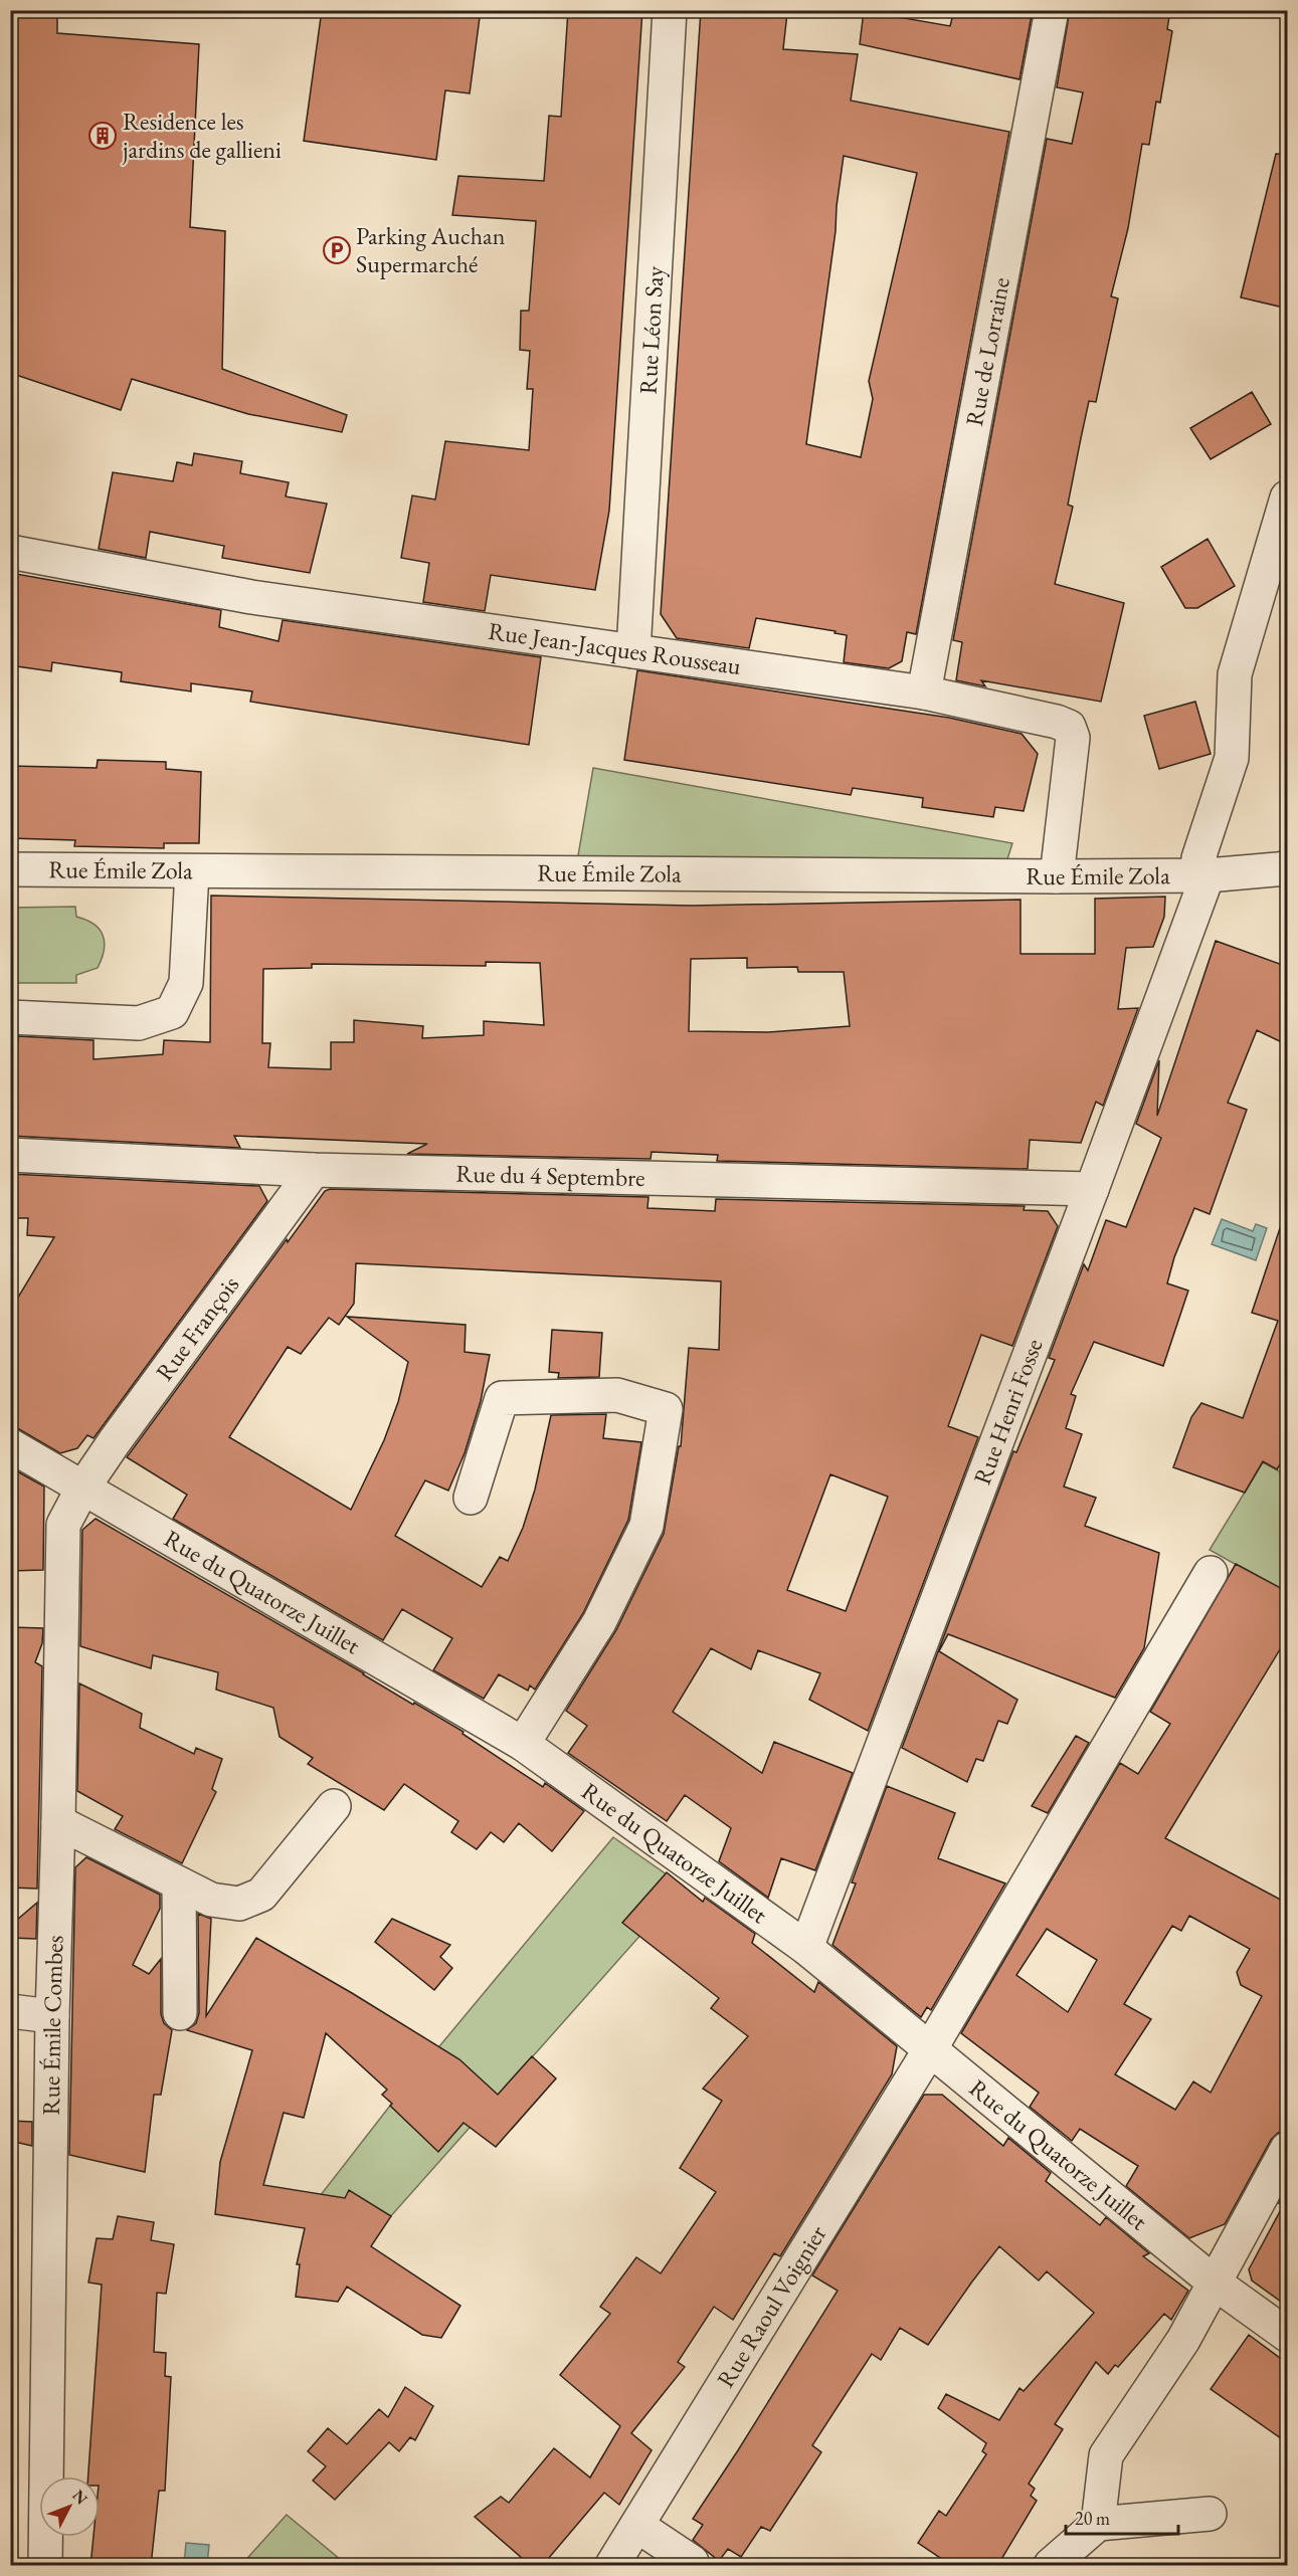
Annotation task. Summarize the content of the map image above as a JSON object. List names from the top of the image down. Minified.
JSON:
{"streets":{"street":["Rue Léon Say","Rue de Lorraine","Rue Jean-Jacques Rousseau","Rue Émile Zola","Rue du 4 Septembre","Rue François","Rue Henri Fosse","Rue du Quatorze Juillet","Rue Émile Combes","Rue Raoul Voignier"]},"crossings":[["Rue Léon Say","Rue Jean-Jacques Rousseau"],["Rue de Lorraine","Rue Jean-Jacques Rousseau"],["Rue Jean-Jacques Rousseau","Rue Émile Zola"],["Rue Émile Zola","Rue Henri Fosse"],["Rue du 4 Septembre","Rue François"],["Rue du 4 Septembre","Rue Henri Fosse"],["Rue François","Rue du Quatorze Juillet"],["Rue François","Rue Émile Combes"],["Rue Henri Fosse","Rue du Quatorze Juillet"],["Rue du Quatorze Juillet","Rue Émile Combes"],["Rue du Quatorze Juillet","Rue Raoul Voignier"]],"places":{"building":["Residence les jardins de gallieni"],"parking":["Parking Auchan Supermarché"]},"scale_bar":"20 m","north":"top right"}
